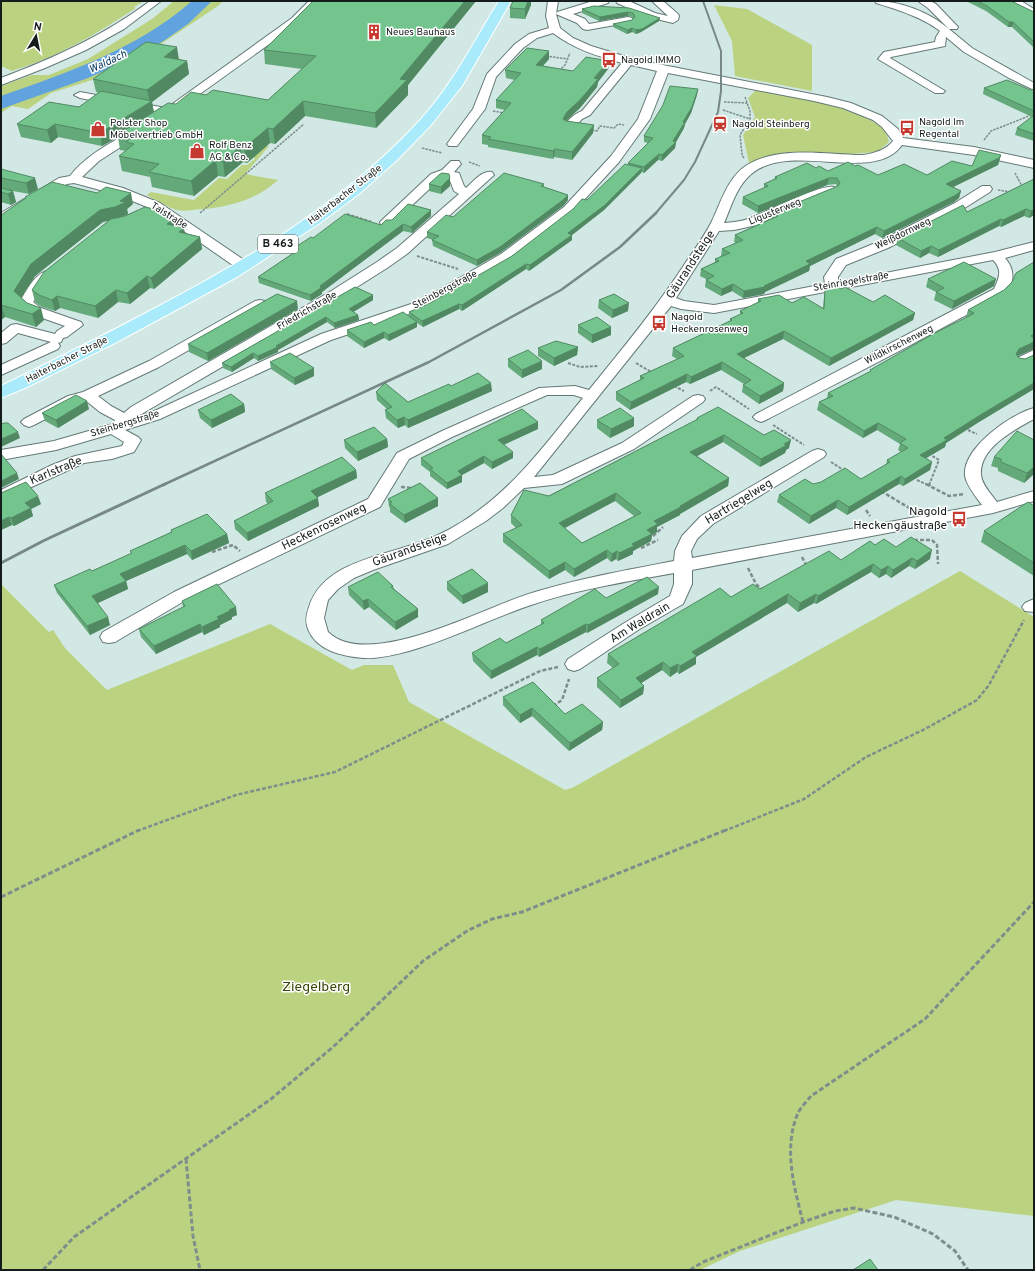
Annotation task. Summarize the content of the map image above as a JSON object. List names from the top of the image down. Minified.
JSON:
{"streets":{"main road":["Haiterbacher Straße","B 463"],"street":["Ligusterweg","Talstraße","Weißdornweg","Gäurandsteige","Steinriegelstraße","Steinbergstraße","Friedrichstraße","Wildkirschenweg","Karlstraße","Hartriegelweg","Heckenrosenweg","Am Waldrain"]},"crossings":[["Haiterbacher Straße","Talstraße"],["Ligusterweg","Gäurandsteige"],["Weißdornweg","Steinriegelstraße"],["Gäurandsteige","Steinriegelstraße"],["Gäurandsteige","Hartriegelweg"],["Gäurandsteige","Heckenrosenweg"],["Gäurandsteige","Am Waldrain"],["Steinriegelstraße","Wildkirschenweg"],["Steinbergstraße","Friedrichstraße"],["Steinbergstraße","Karlstraße"],["Friedrichstraße","Karlstraße"],["Hartriegelweg","Am Waldrain"]],"water":["Waldach"],"parks":["Ziegelberg"],"places":{"building":["Neues Bauhaus"],"bus stop":["Nagold IMMO","Nagold Im Regental","Nagold Heckenrosenweg","Nagold Heckengäustraße"],"station":["Nagold Steinberg"],"shop":["Polster Shop Möbelvertrieb GmbH","Rolf Benz AG & Co."]},"north":"top"}
